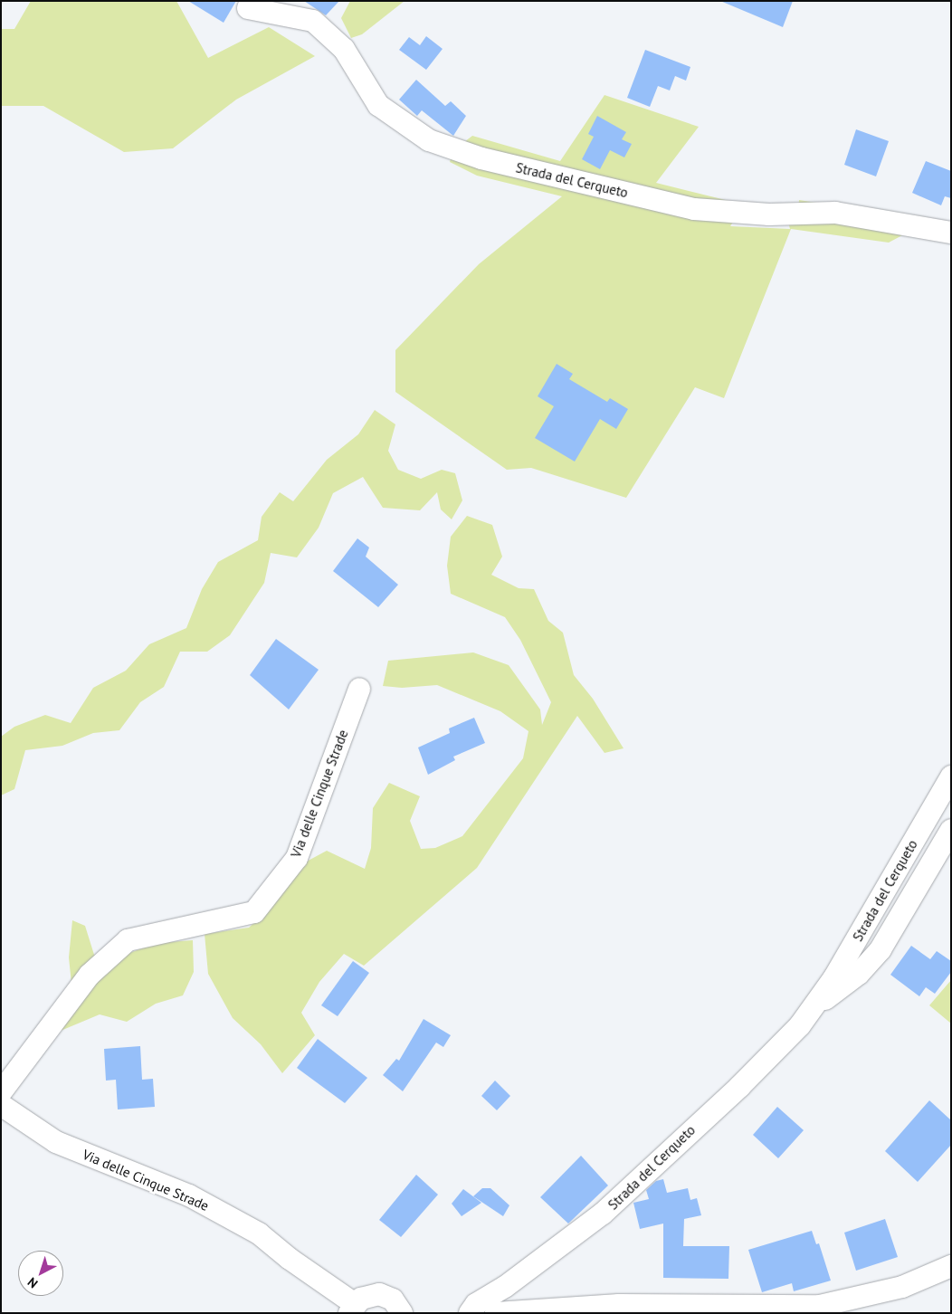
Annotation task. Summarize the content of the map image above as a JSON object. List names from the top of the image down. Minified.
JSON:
{"streets":{"street":["Strada del Cerqueto","Via delle Cinque Strade"]},"north":"bottom left"}
